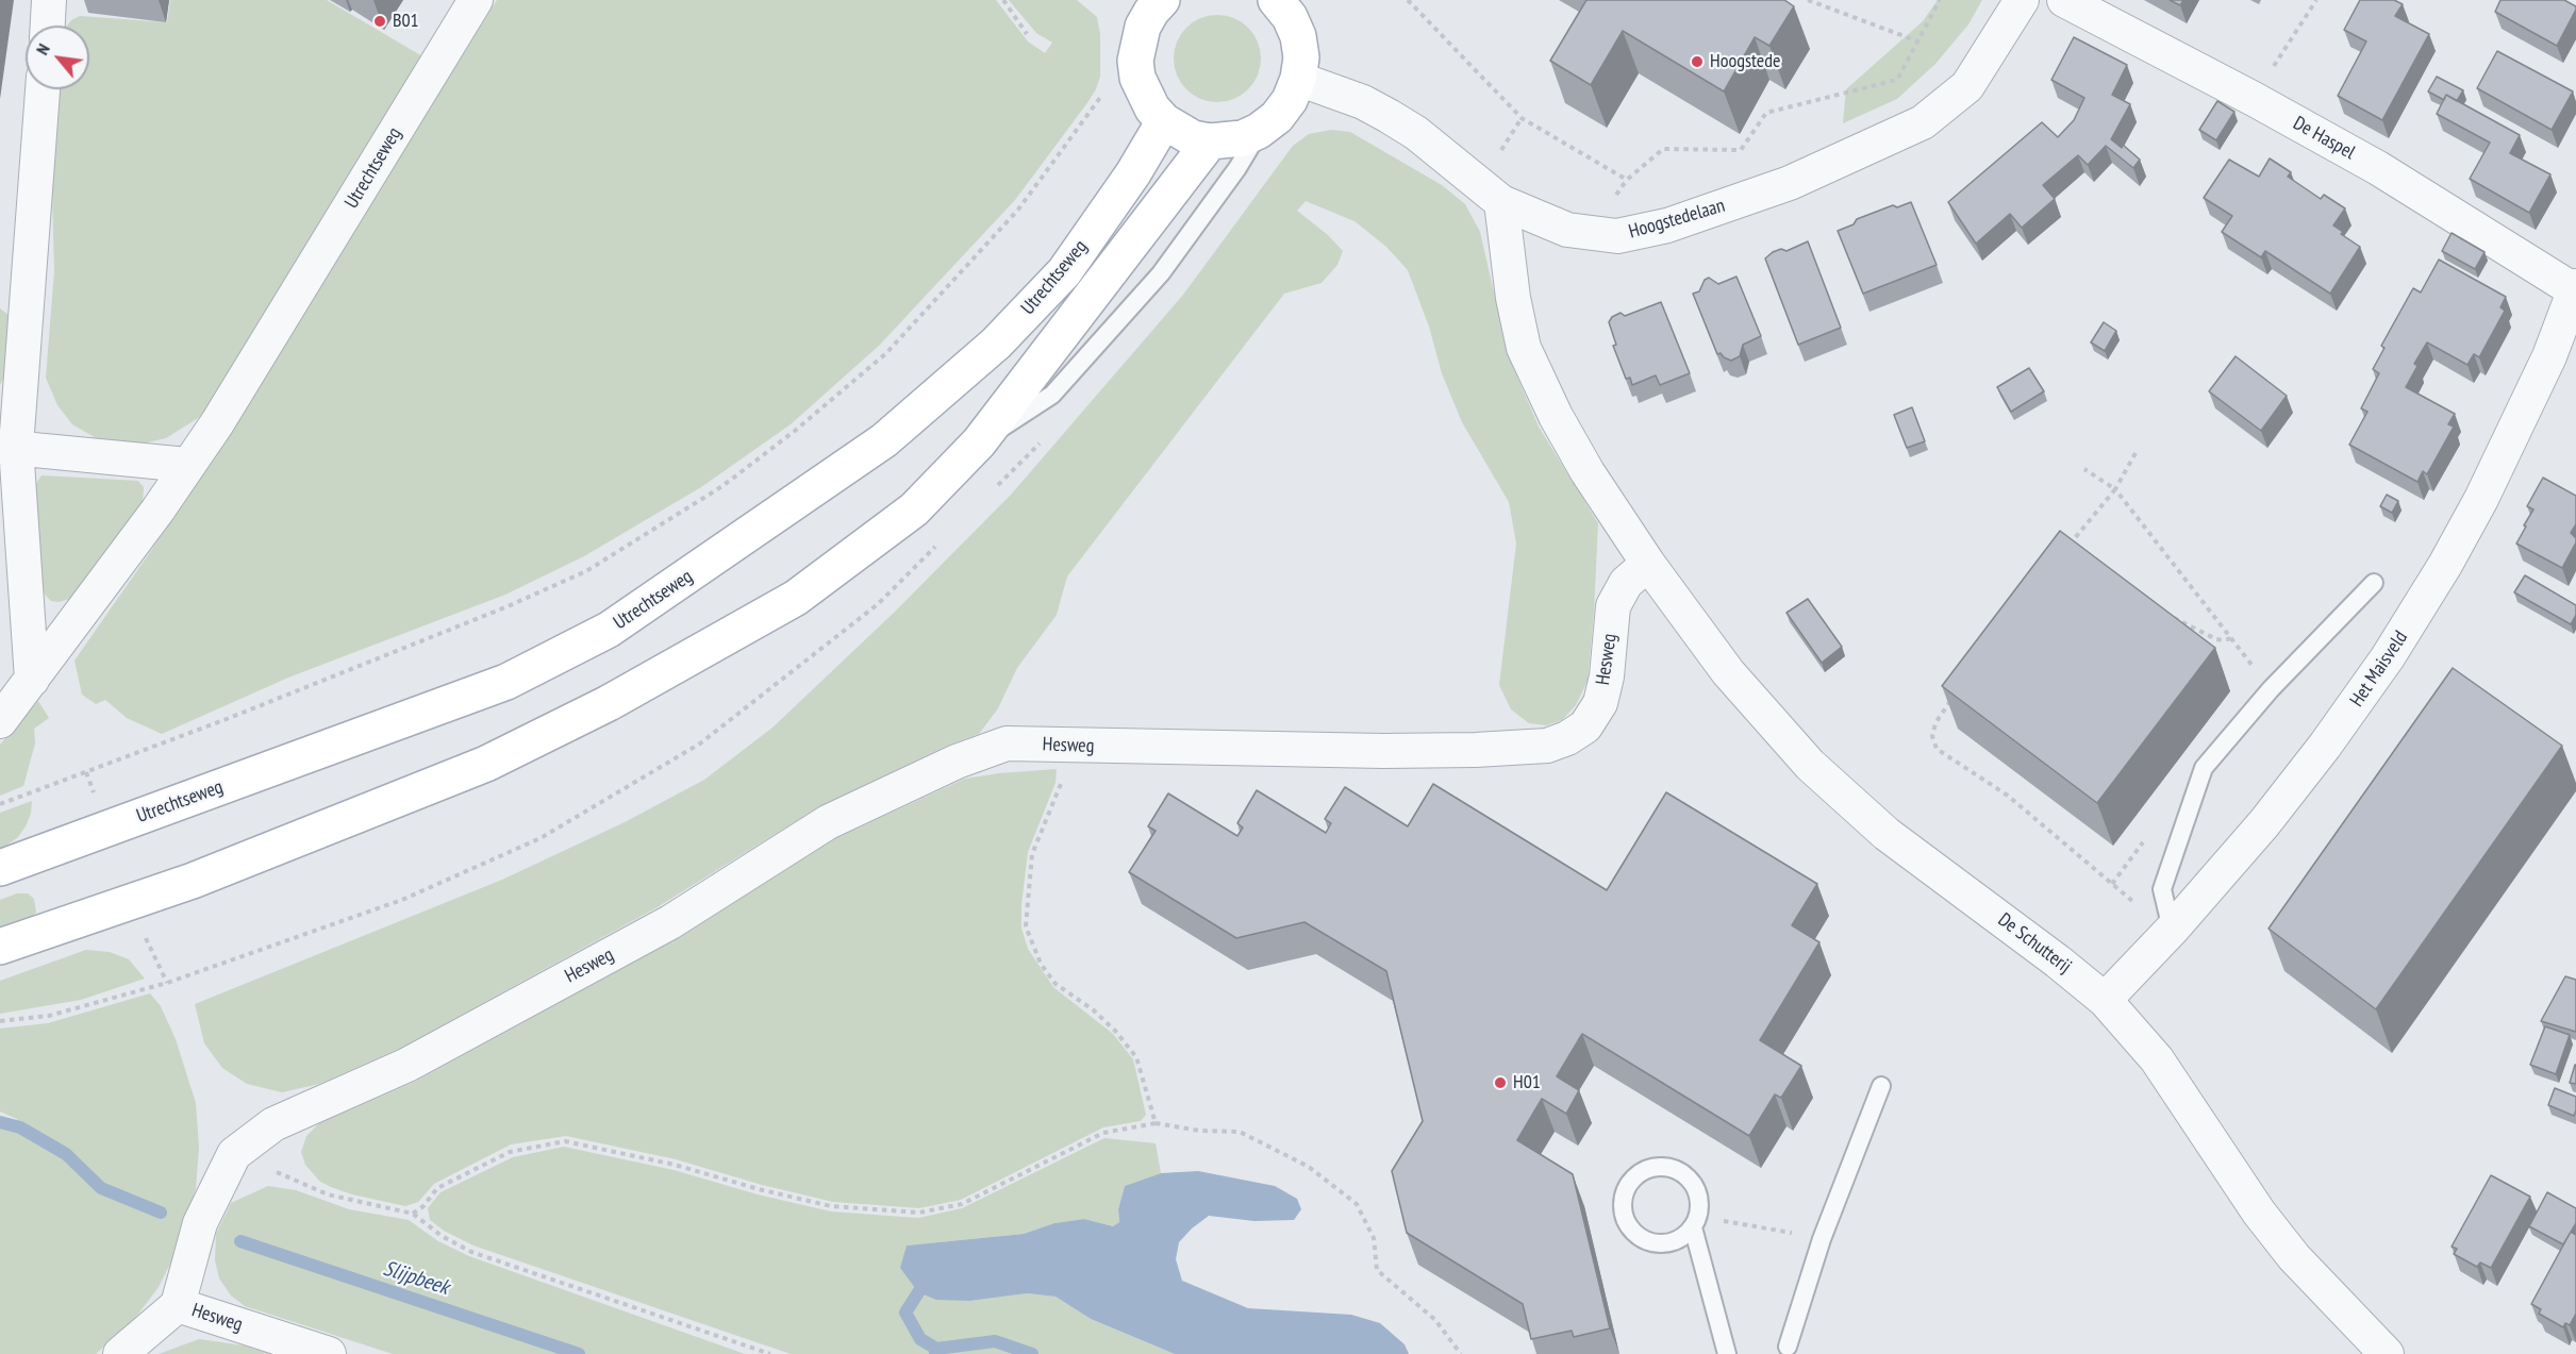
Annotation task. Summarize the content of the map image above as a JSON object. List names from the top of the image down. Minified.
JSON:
{"streets":{"main road":["Utrechtseweg"],"street":["De Haspel","Hoogstedelaan","Hesweg","Het Maisveld","De Schutterij"]},"crossings":[["De Haspel","Het Maisveld"],["Utrechtseweg","Hoogstedelaan"],["Hesweg","De Schutterij"],["Het Maisveld","De Schutterij"]],"water":["Slijpbeek"],"places":["B01","Hoogstede","H01"],"north":"top left"}
